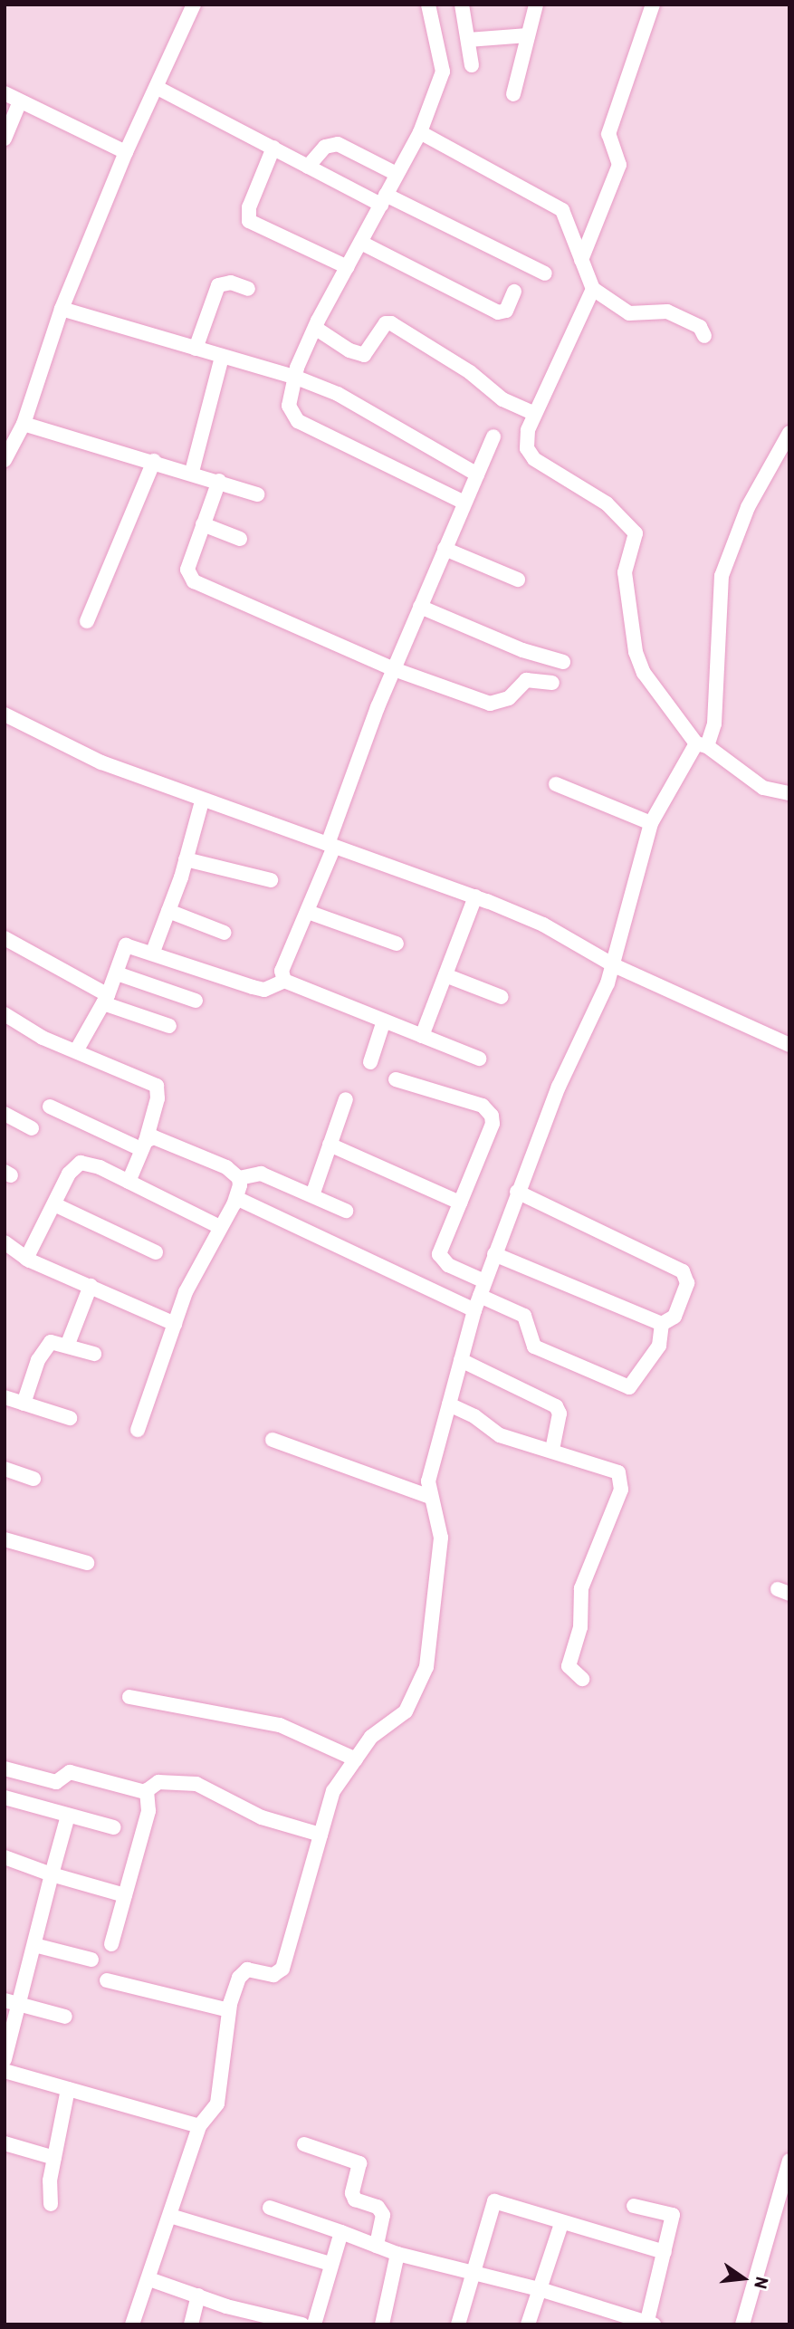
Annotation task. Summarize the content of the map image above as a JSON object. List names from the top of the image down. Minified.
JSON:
{"north":"right"}
